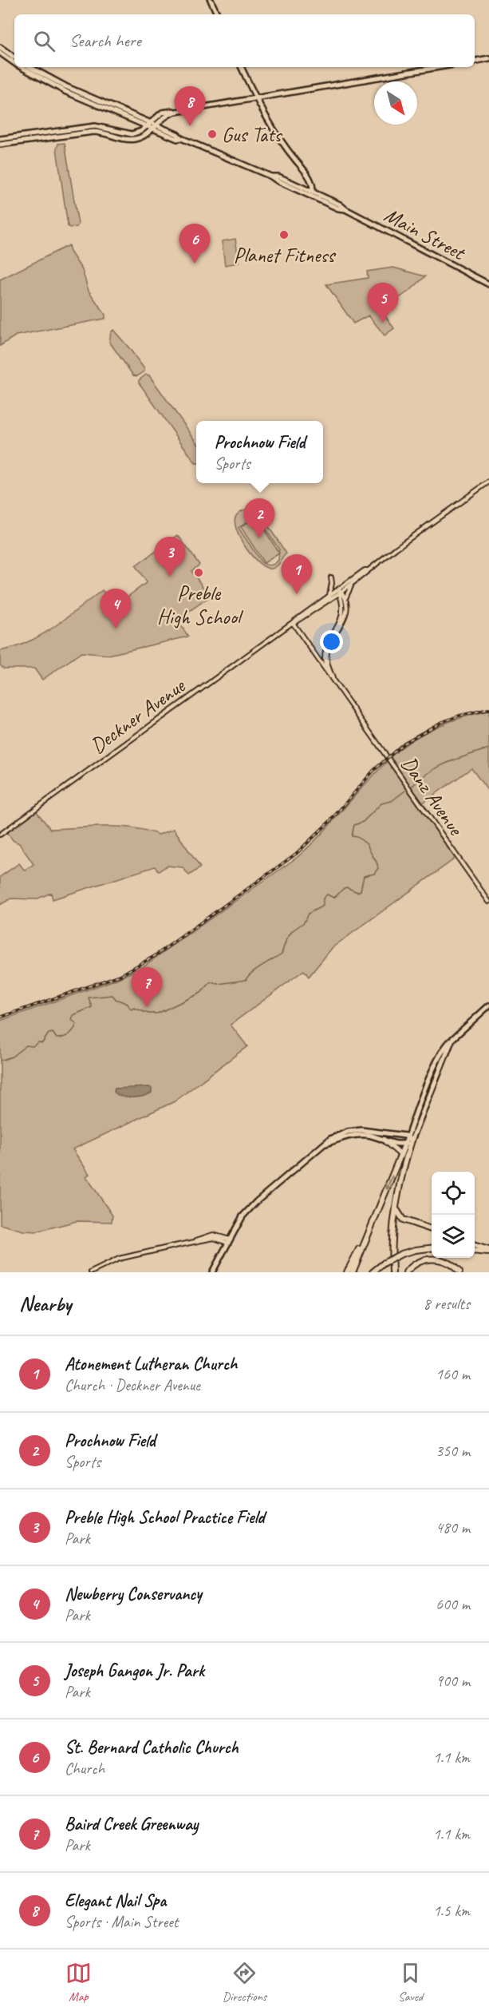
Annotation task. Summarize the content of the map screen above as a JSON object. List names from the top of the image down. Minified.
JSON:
{"streets":{"main road":["Main Street"],"street":["Deckner Avenue","Danz Avenue"]},"places":["Gus Tats","Planet Fitness","Preble High School"],"north":"bottom right","page":{"search":"Search here","pins":["8","6","5","2","3","1","4","7"],"popup":["Prochnow Field","Sports"],"heading":["Nearby","8 results"],"list":[{"mark":"1","name":"Atonement Lutheran Church","note":"Church · Deckner Avenue","value":"160 m"},{"mark":"2","name":"Prochnow Field","note":"Sports","value":"350 m"},{"mark":"3","name":"Preble High School Practice Field","note":"Park","value":"480 m"},{"mark":"4","name":"Newberry Conservancy","note":"Park","value":"600 m"},{"mark":"5","name":"Joseph Gangon Jr. Park","note":"Park","value":"900 m"},{"mark":"6","name":"St. Bernard Catholic Church","note":"Church","value":"1.1 km"},{"mark":"7","name":"Baird Creek Greenway","note":"Park","value":"1.1 km"},{"mark":"8","name":"Elegant Nail Spa","note":"Sports · Main Street","value":"1.5 km"}],"nav":["Map","Directions","Saved"]}}
